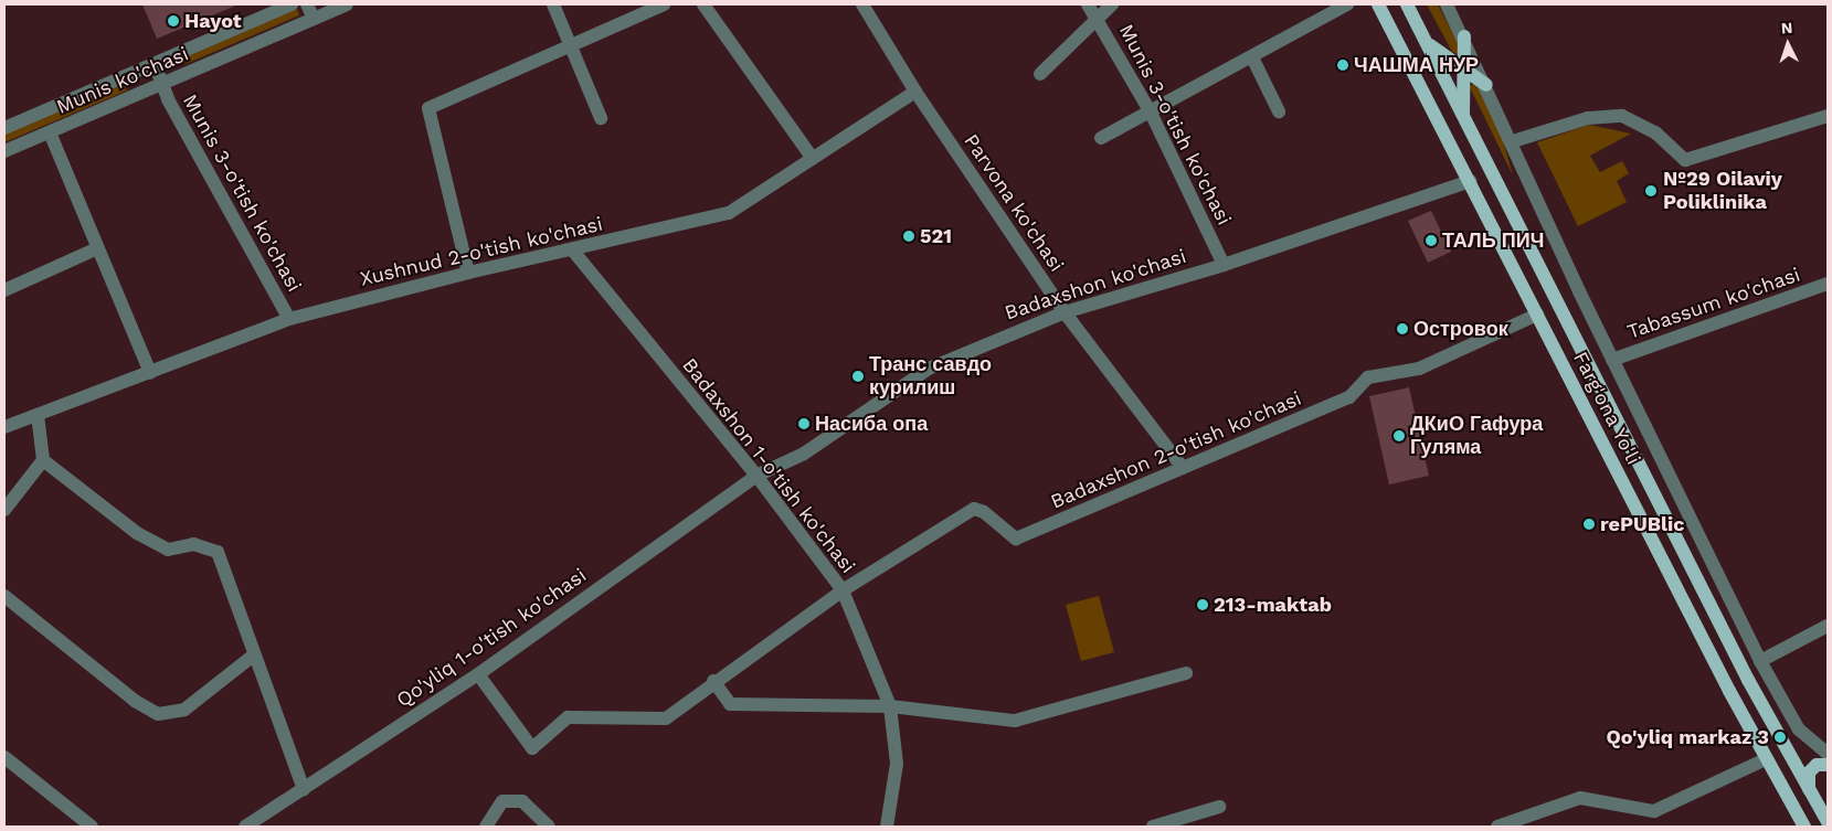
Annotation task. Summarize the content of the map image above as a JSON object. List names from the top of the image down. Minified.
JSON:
{"streets":{"main road":["Farg'ona Yo'li"],"street":["Munis ko'chasi","Munis 3-o'tish ko'chasi","Parvona ko'chasi","Xushnud 2-o'tish ko'chasi","Badaxshon ko'chasi","Tabassum ko'chasi","Badaxshon 2-o'tish ko'chasi","Badaxshon 1-o'tish ko'chasi","Qo'yliq 1-o'tish ko'chasi"]},"crossings":[["Munis ko'chasi","Munis 3-o'tish ko'chasi"],["Munis 3-o'tish ko'chasi","Xushnud 2-o'tish ko'chasi"],["Munis 3-o'tish ko'chasi","Badaxshon ko'chasi"],["Parvona ko'chasi","Xushnud 2-o'tish ko'chasi"],["Parvona ko'chasi","Badaxshon ko'chasi"],["Parvona ko'chasi","Badaxshon 2-o'tish ko'chasi"],["Xushnud 2-o'tish ko'chasi","Badaxshon 1-o'tish ko'chasi"],["Badaxshon ko'chasi","Farg'ona Yo'li"],["Badaxshon ko'chasi","Badaxshon 1-o'tish ko'chasi"],["Badaxshon ko'chasi","Qo'yliq 1-o'tish ko'chasi"],["Farg'ona Yo'li","Badaxshon 2-o'tish ko'chasi"],["Badaxshon 2-o'tish ko'chasi","Badaxshon 1-o'tish ko'chasi"],["Badaxshon 1-o'tish ko'chasi","Qo'yliq 1-o'tish ko'chasi"]],"places":["Hayot","ЧАШМА НУР","№29 Oilaviy Poliklinika","521","ТАЛЬ ПИЧ","Островок","Транс савдо курилиш","Насиба опа","ДКиО Гафура Гуляма","rePUBlic","213-maktab","Qo'yliq markaz 3"],"north":"top"}
